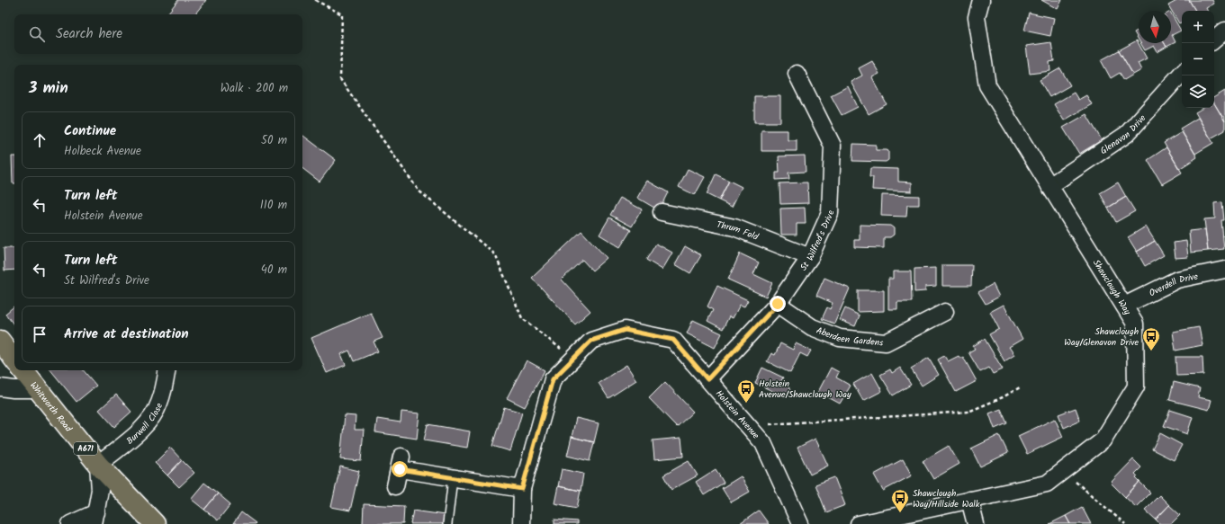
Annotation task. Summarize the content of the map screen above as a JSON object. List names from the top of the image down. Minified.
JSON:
{"streets":{"main road":["Whitworth Road","A671"],"street":["Glenavon Drive","Thrum Fold","St Wilfred's Drive","Overdell Drive","Shawclough Way","Aberdeen Gardens","Holstein Avenue","Burwell Close"]},"crossings":[["Glenavon Drive","Shawclough Way"],["Thrum Fold","St Wilfred's Drive"],["St Wilfred's Drive","Aberdeen Gardens"],["St Wilfred's Drive","Holstein Avenue"],["Overdell Drive","Shawclough Way"],["Whitworth Road","Burwell Close"]],"places":{"bus stop":["Shawclough Way/Glenavon Drive","Holstein Avenue/Shawclough Way","Shawclough Way/Hillside Walk"]},"north":"bottom","page":{"map_buttons":["+","−"],"search":"Search here","heading":["3 min","Walk · 200 m"],"list":[["Continue","Holbeck Avenue","50 m"],["Turn left","Holstein Avenue","110 m"],["Turn left","St Wilfred's Drive","40 m"],"Arrive at destination"]}}
